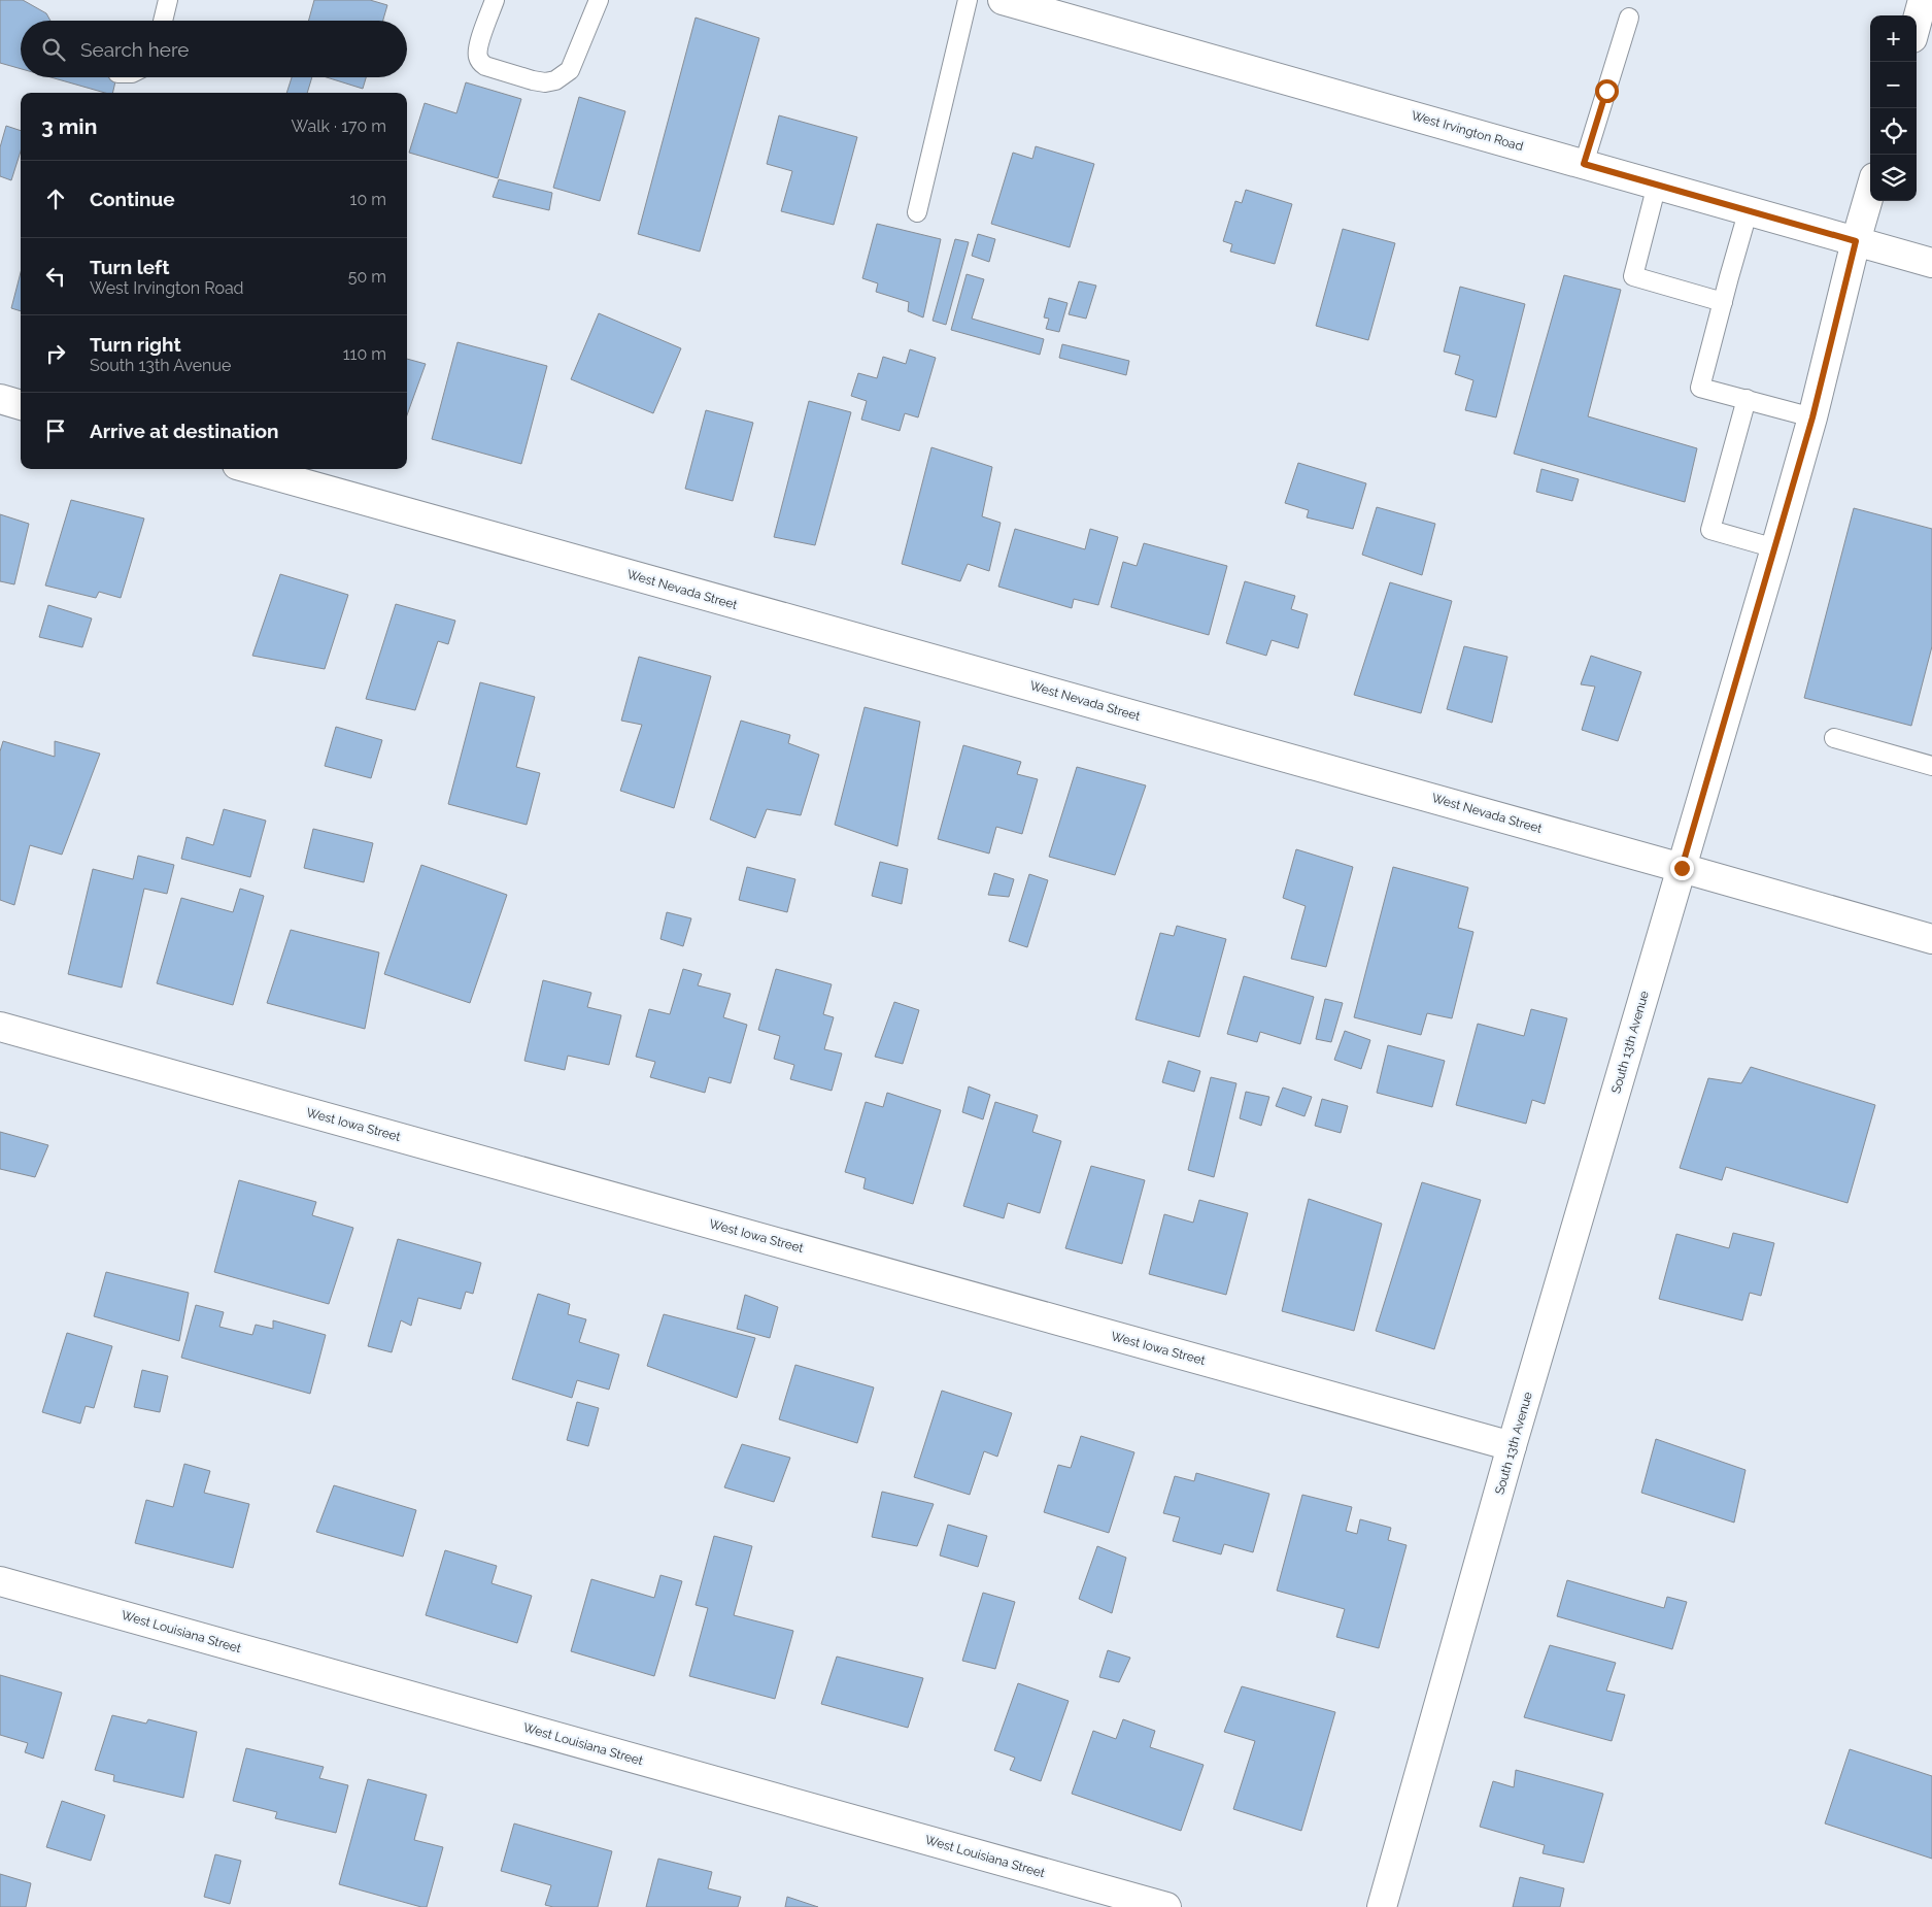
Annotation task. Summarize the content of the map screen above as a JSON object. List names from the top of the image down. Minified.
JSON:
{"streets":{"street":["West Irvington Road","West Nevada Street","South 13th Avenue","West Iowa Street","West Louisiana Street"]},"crossings":[["West Irvington Road","South 13th Avenue"],["West Nevada Street","South 13th Avenue"],["South 13th Avenue","West Iowa Street"]],"page":{"map_buttons":["+","−"],"search":"Search here","heading":["3 min","Walk · 170 m"],"list":[["Continue","10 m"],["Turn left","West Irvington Road","50 m"],["Turn right","South 13th Avenue","110 m"],"Arrive at destination"]}}
